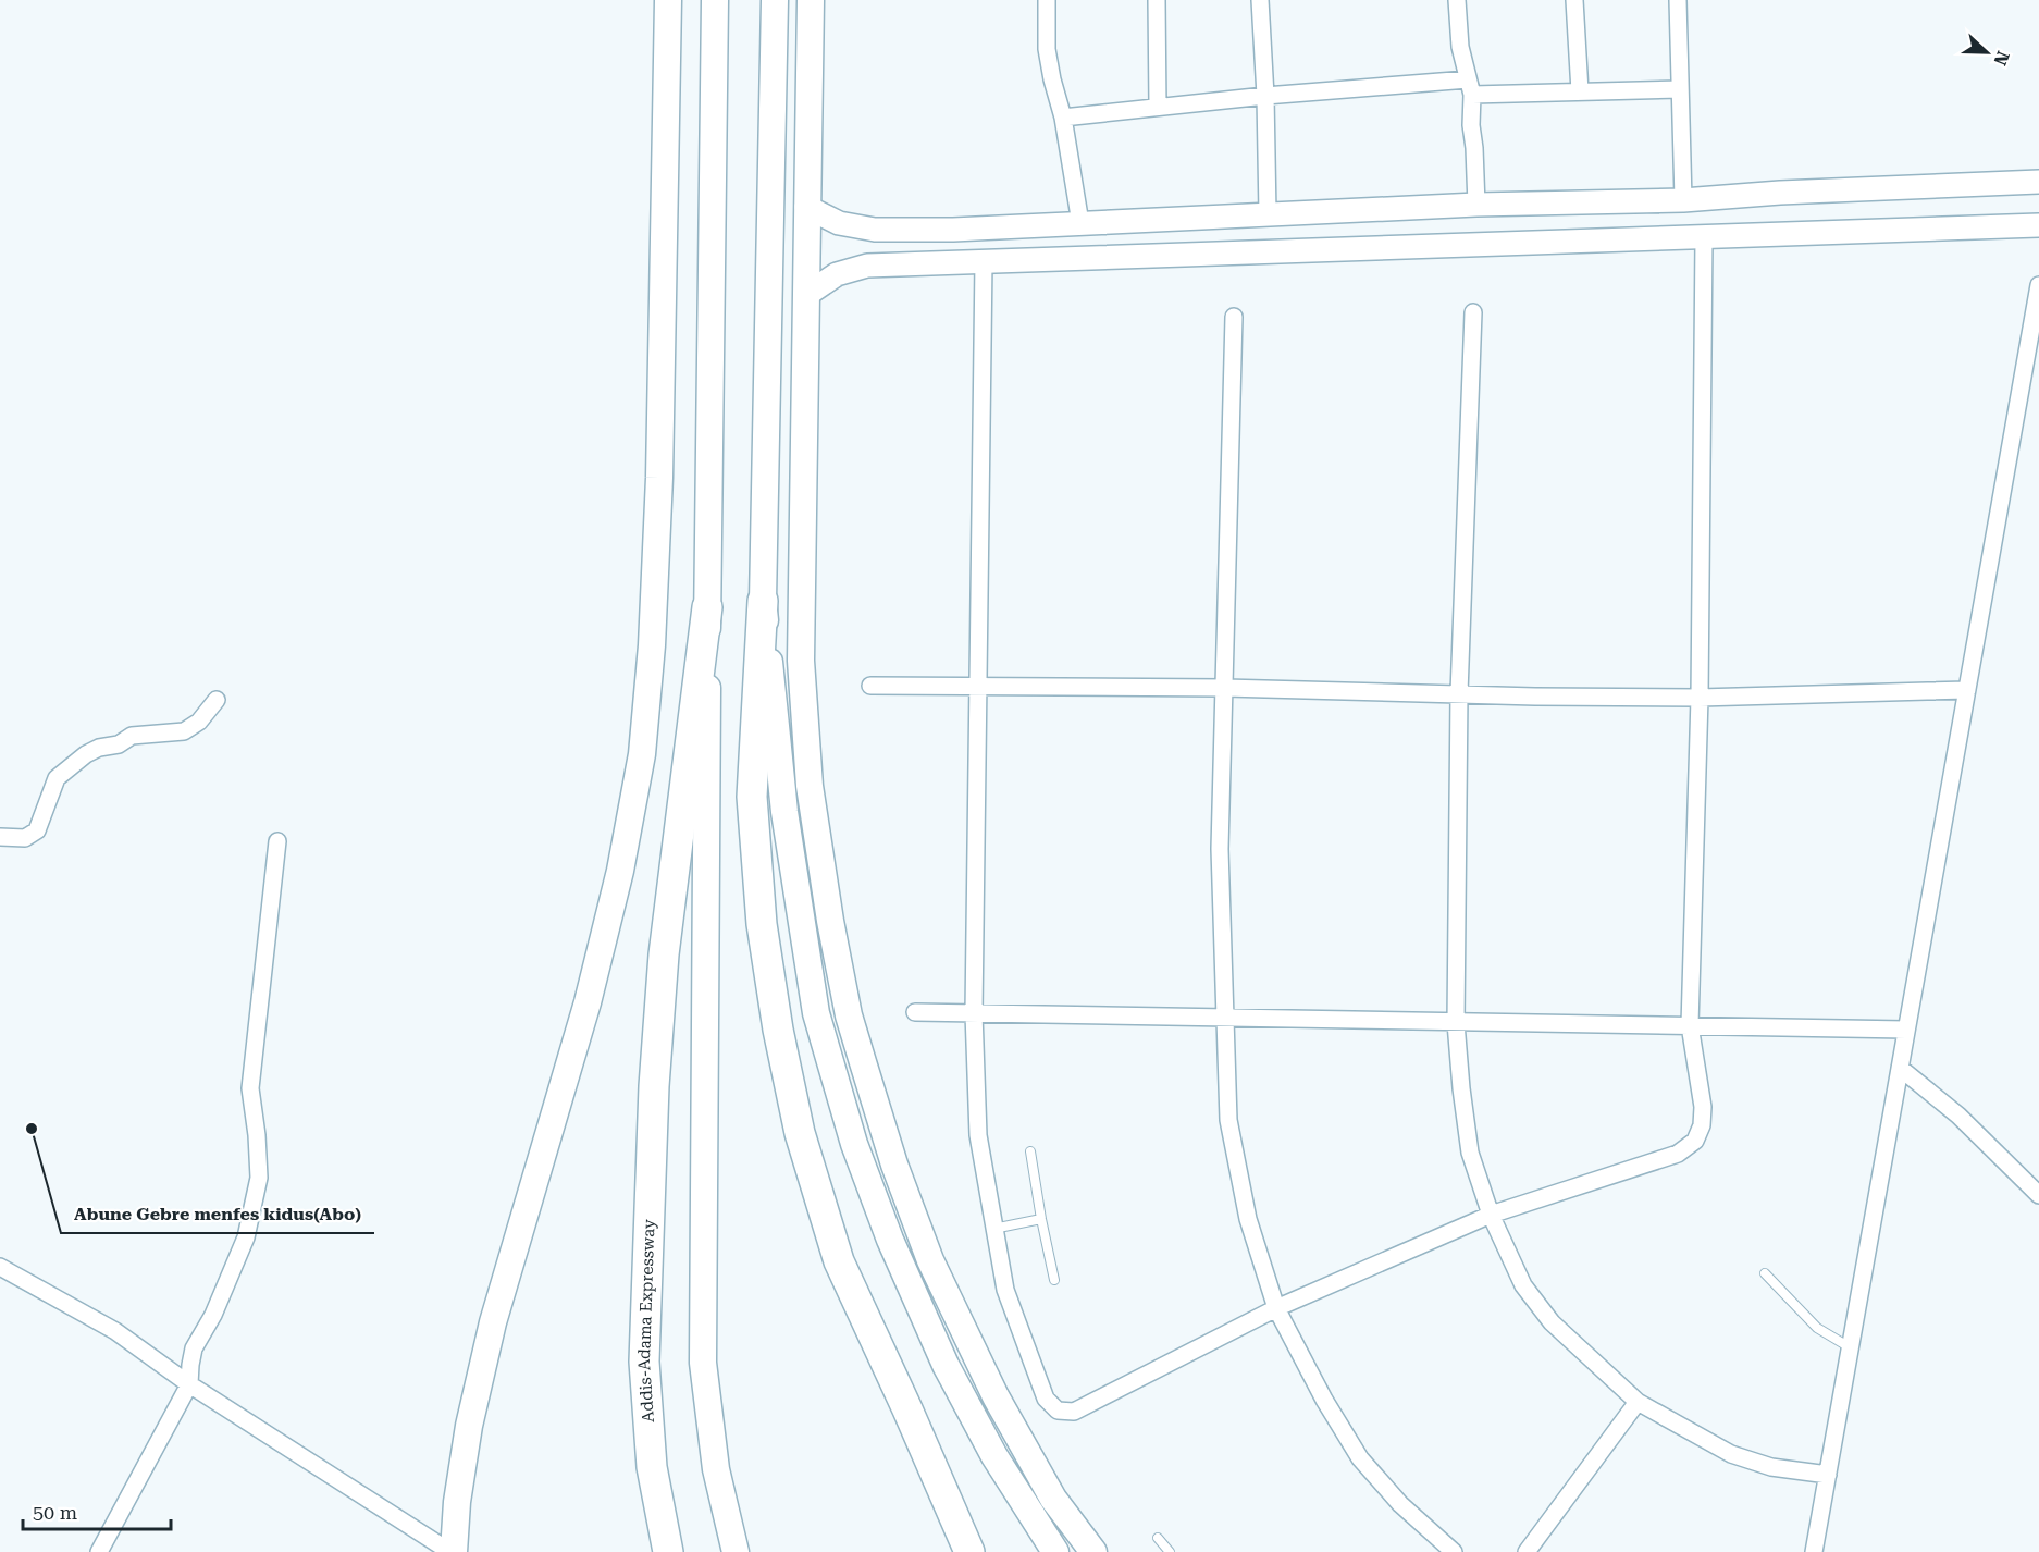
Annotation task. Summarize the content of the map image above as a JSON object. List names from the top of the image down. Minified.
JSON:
{"streets":{"highway":["Addis-Adama Expressway"]},"places":["Abune Gebre menfes kidus(Abo)"],"scale_bar":"50 m","north":"right"}
